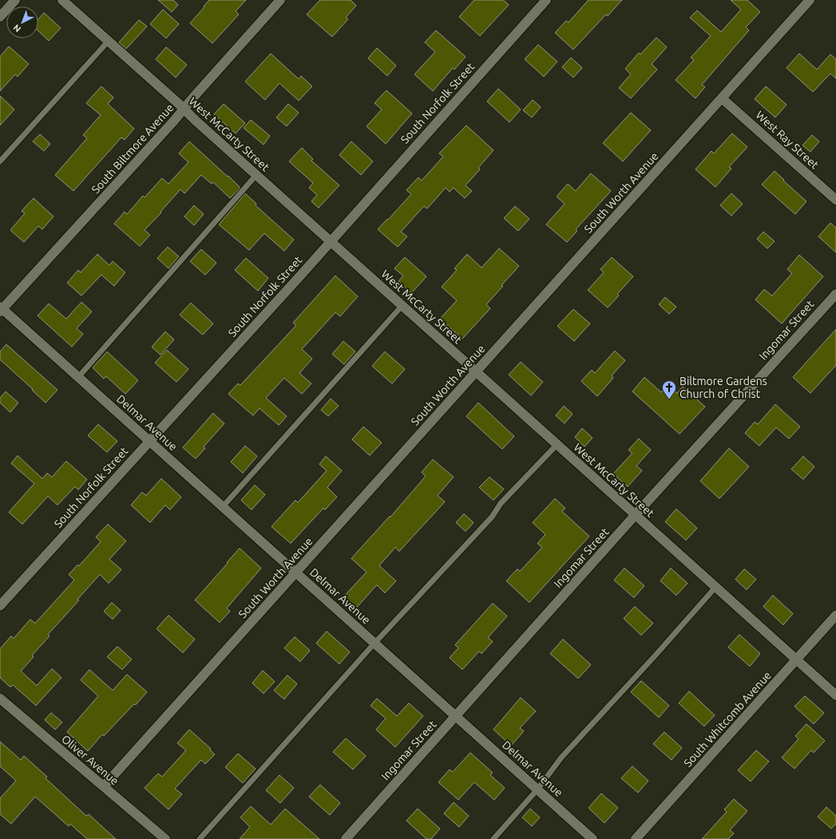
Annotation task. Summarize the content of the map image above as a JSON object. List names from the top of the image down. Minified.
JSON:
{"streets":{"street":["South Norfolk Street","West McCarty Street","West Ray Street","South Biltmore Avenue","South Worth Avenue","Ingomar Street","Delmar Avenue","South Whitcomb Avenue","Oliver Avenue"]},"crossings":[["South Norfolk Street","West McCarty Street"],["South Norfolk Street","Delmar Avenue"],["West McCarty Street","South Biltmore Avenue"],["West McCarty Street","South Worth Avenue"],["West McCarty Street","Ingomar Street"],["West McCarty Street","South Whitcomb Avenue"],["West Ray Street","South Worth Avenue"],["South Biltmore Avenue","Delmar Avenue"],["South Worth Avenue","Delmar Avenue"],["South Worth Avenue","Oliver Avenue"],["Ingomar Street","Delmar Avenue"]],"places":{"church":["Biltmore Gardens Church of Christ"]},"north":"bottom left"}
